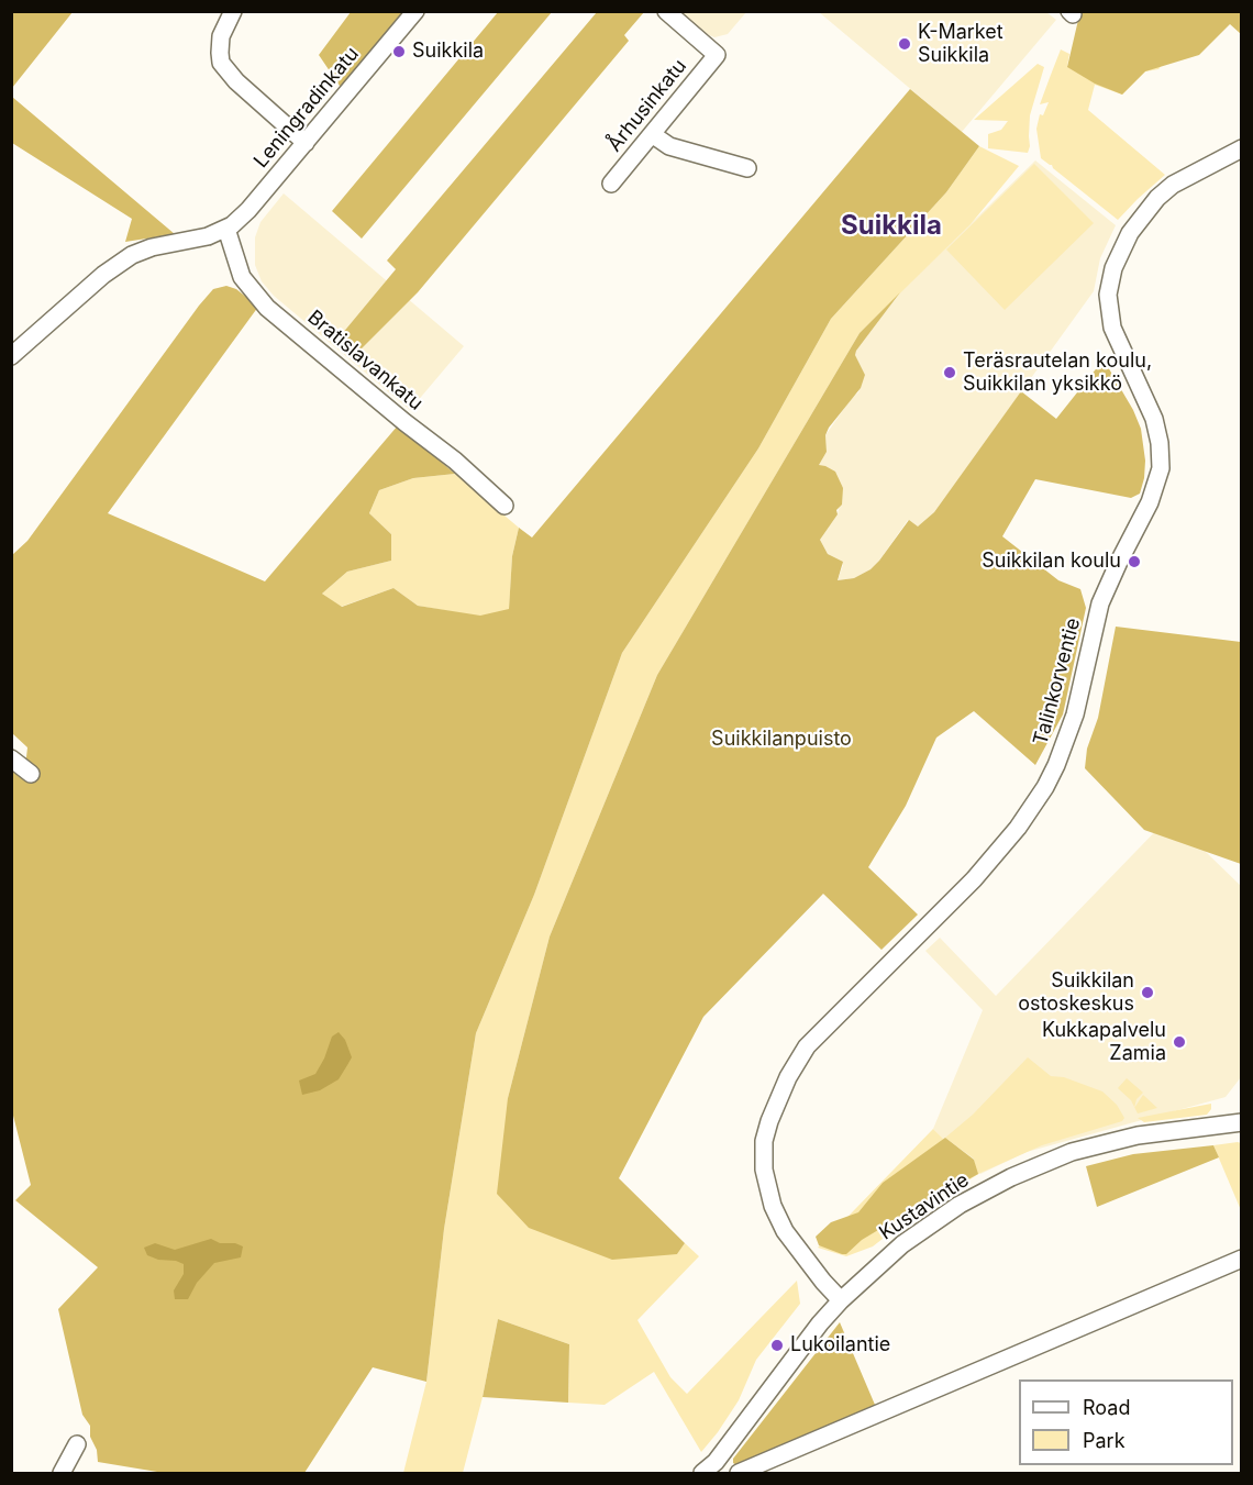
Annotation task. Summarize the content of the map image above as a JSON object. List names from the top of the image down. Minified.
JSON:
{"streets":{"street":["Århusinkatu","Leningradinkatu","Bratislavankatu","Talinkorventie","Kustavintie"]},"crossings":[["Leningradinkatu","Bratislavankatu"],["Talinkorventie","Kustavintie"]],"districts":["Suikkila"],"parks":["Suikkilanpuisto"],"places":["K-Market Suikkila","Suikkila","Teräsrautelan koulu, Suikkilan yksikkö","Suikkilan koulu","Suikkilan ostoskeskus","Kukkapalvelu Zamia","Lukoilantie"],"legend":["Road","Park"]}
